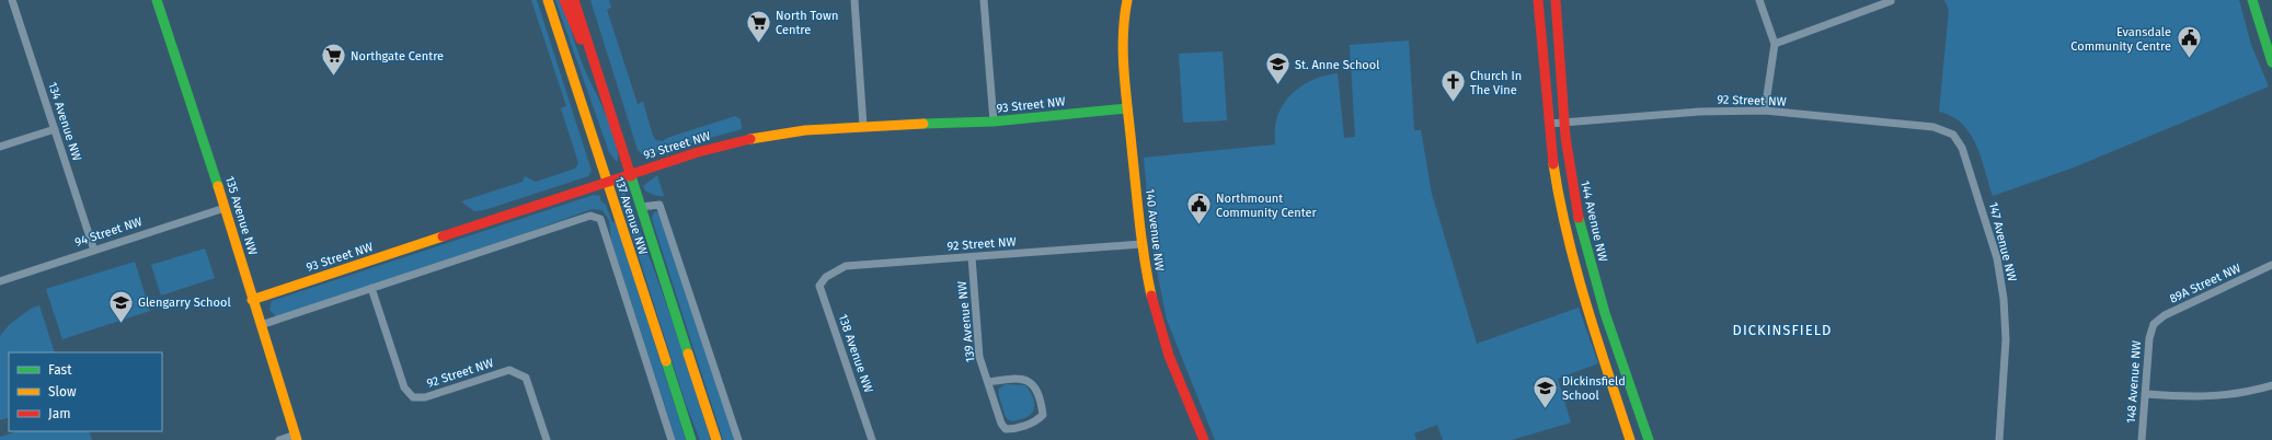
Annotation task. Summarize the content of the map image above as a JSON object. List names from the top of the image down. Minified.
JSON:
{"streets":{"street":["92 Street NW","93 Street NW","134 Avenue NW","135 Avenue NW","137 Avenue NW","144 Avenue NW","140 Avenue NW","94 Street NW","147 Avenue NW","89A Street NW","139 Avenue NW","138 Avenue NW","148 Avenue NW"]},"crossings":[["92 Street NW","144 Avenue NW"],["92 Street NW","140 Avenue NW"],["92 Street NW","147 Avenue NW"],["92 Street NW","139 Avenue NW"],["92 Street NW","138 Avenue NW"],["93 Street NW","135 Avenue NW"],["93 Street NW","137 Avenue NW"],["93 Street NW","140 Avenue NW"],["134 Avenue NW","94 Street NW"],["135 Avenue NW","94 Street NW"],["89A Street NW","148 Avenue NW"]],"districts":["DICKINSFIELD"],"places":{"supermarket":["North Town Centre","Northgate Centre"],"public building":["Evansdale Community Centre","Northmount Community Center"],"school or university":["St. Anne School","Glengarry School","Dickinsfield School"],"church":["Church In The Vine"]},"legend":["Fast","Slow","Jam"]}
